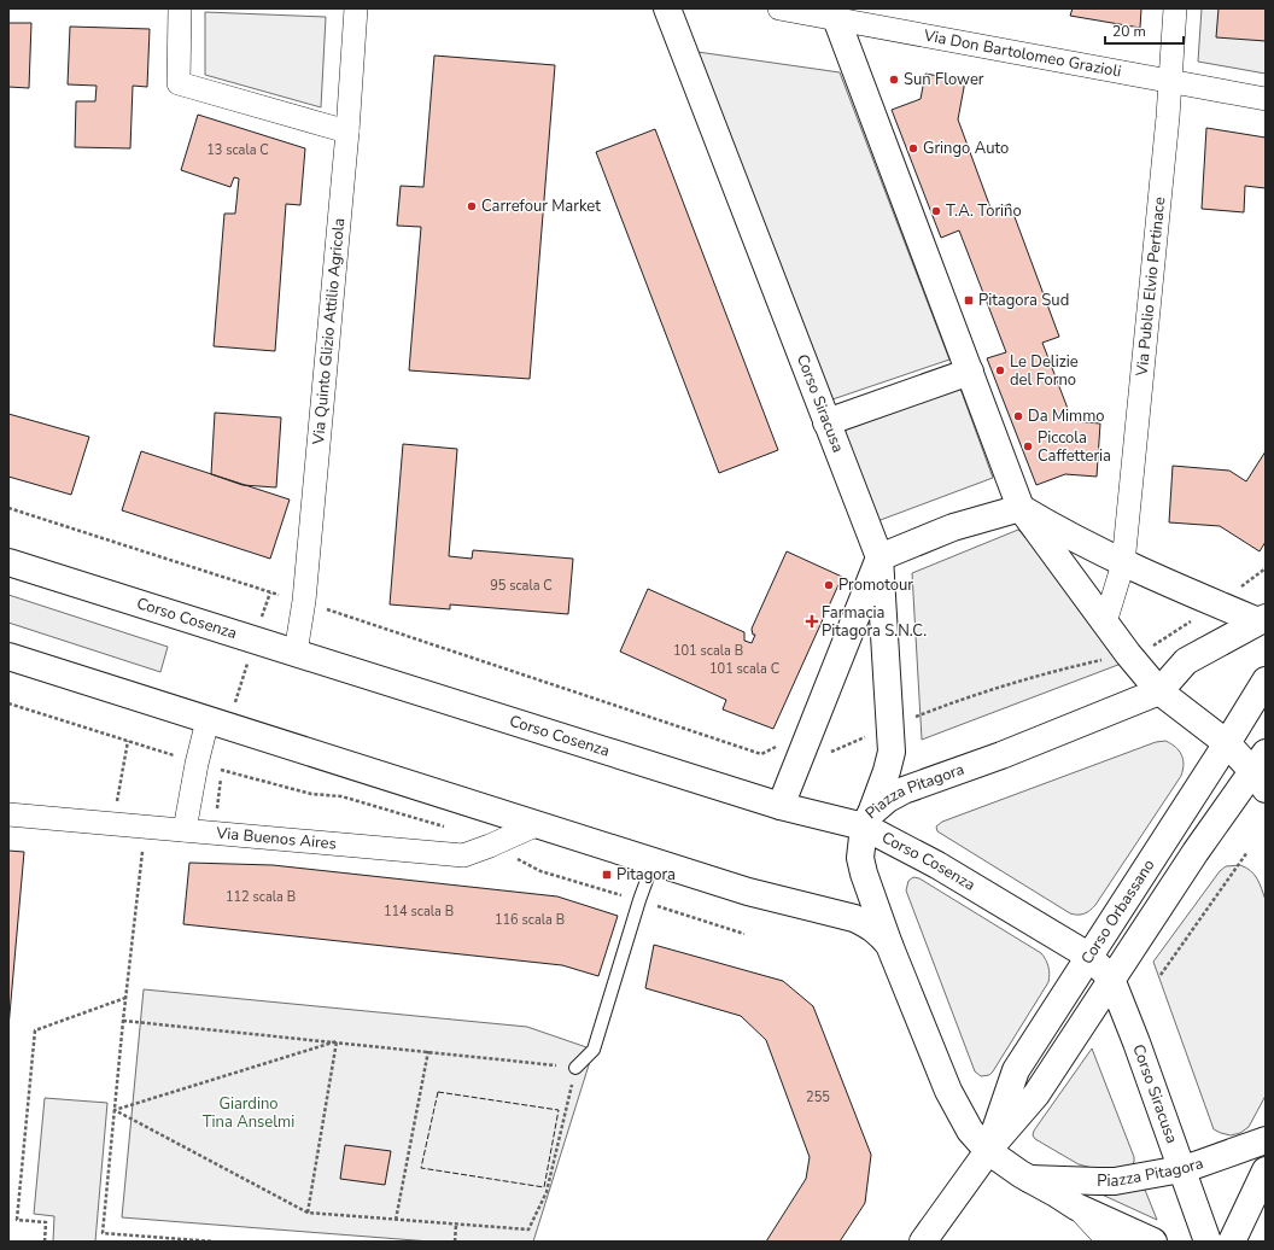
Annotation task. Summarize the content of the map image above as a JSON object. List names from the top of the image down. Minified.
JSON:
{"streets":{"main road":["Corso Siracusa","Corso Cosenza","Piazza Pitagora","Corso Orbassano"],"street":["Via Don Bartolomeo Grazioli","Via Publio Elvio Pertinace","Via Quinto Glizio Attilio Agricola","Via Buenos Aires"]},"crossings":[["Via Don Bartolomeo Grazioli","Via Publio Elvio Pertinace"],["Via Quinto Glizio Attilio Agricola","Corso Cosenza"],["Corso Siracusa","Corso Cosenza"],["Corso Siracusa","Piazza Pitagora"],["Corso Siracusa","Corso Orbassano"],["Corso Cosenza","Piazza Pitagora"],["Corso Cosenza","Corso Orbassano"],["Piazza Pitagora","Corso Orbassano"]],"parks":["Giardino Tina Anselmi"],"places":{"other":["Sun Flower","Gringo Auto","Carrefour Market","T.A. Torino","Le Delizie del Forno","Da Mimmo","Piccola Caffetteria","Promotour"],"transit":["Pitagora Sud","Pitagora"],"health":["Farmacia Pitagora S.N.C."]},"house_numbers":["13 scala C","95 scala C","101 scala B","101 scala C","112 scala B","114 scala B","116 scala B","255"],"scale_bar":"20 m"}
